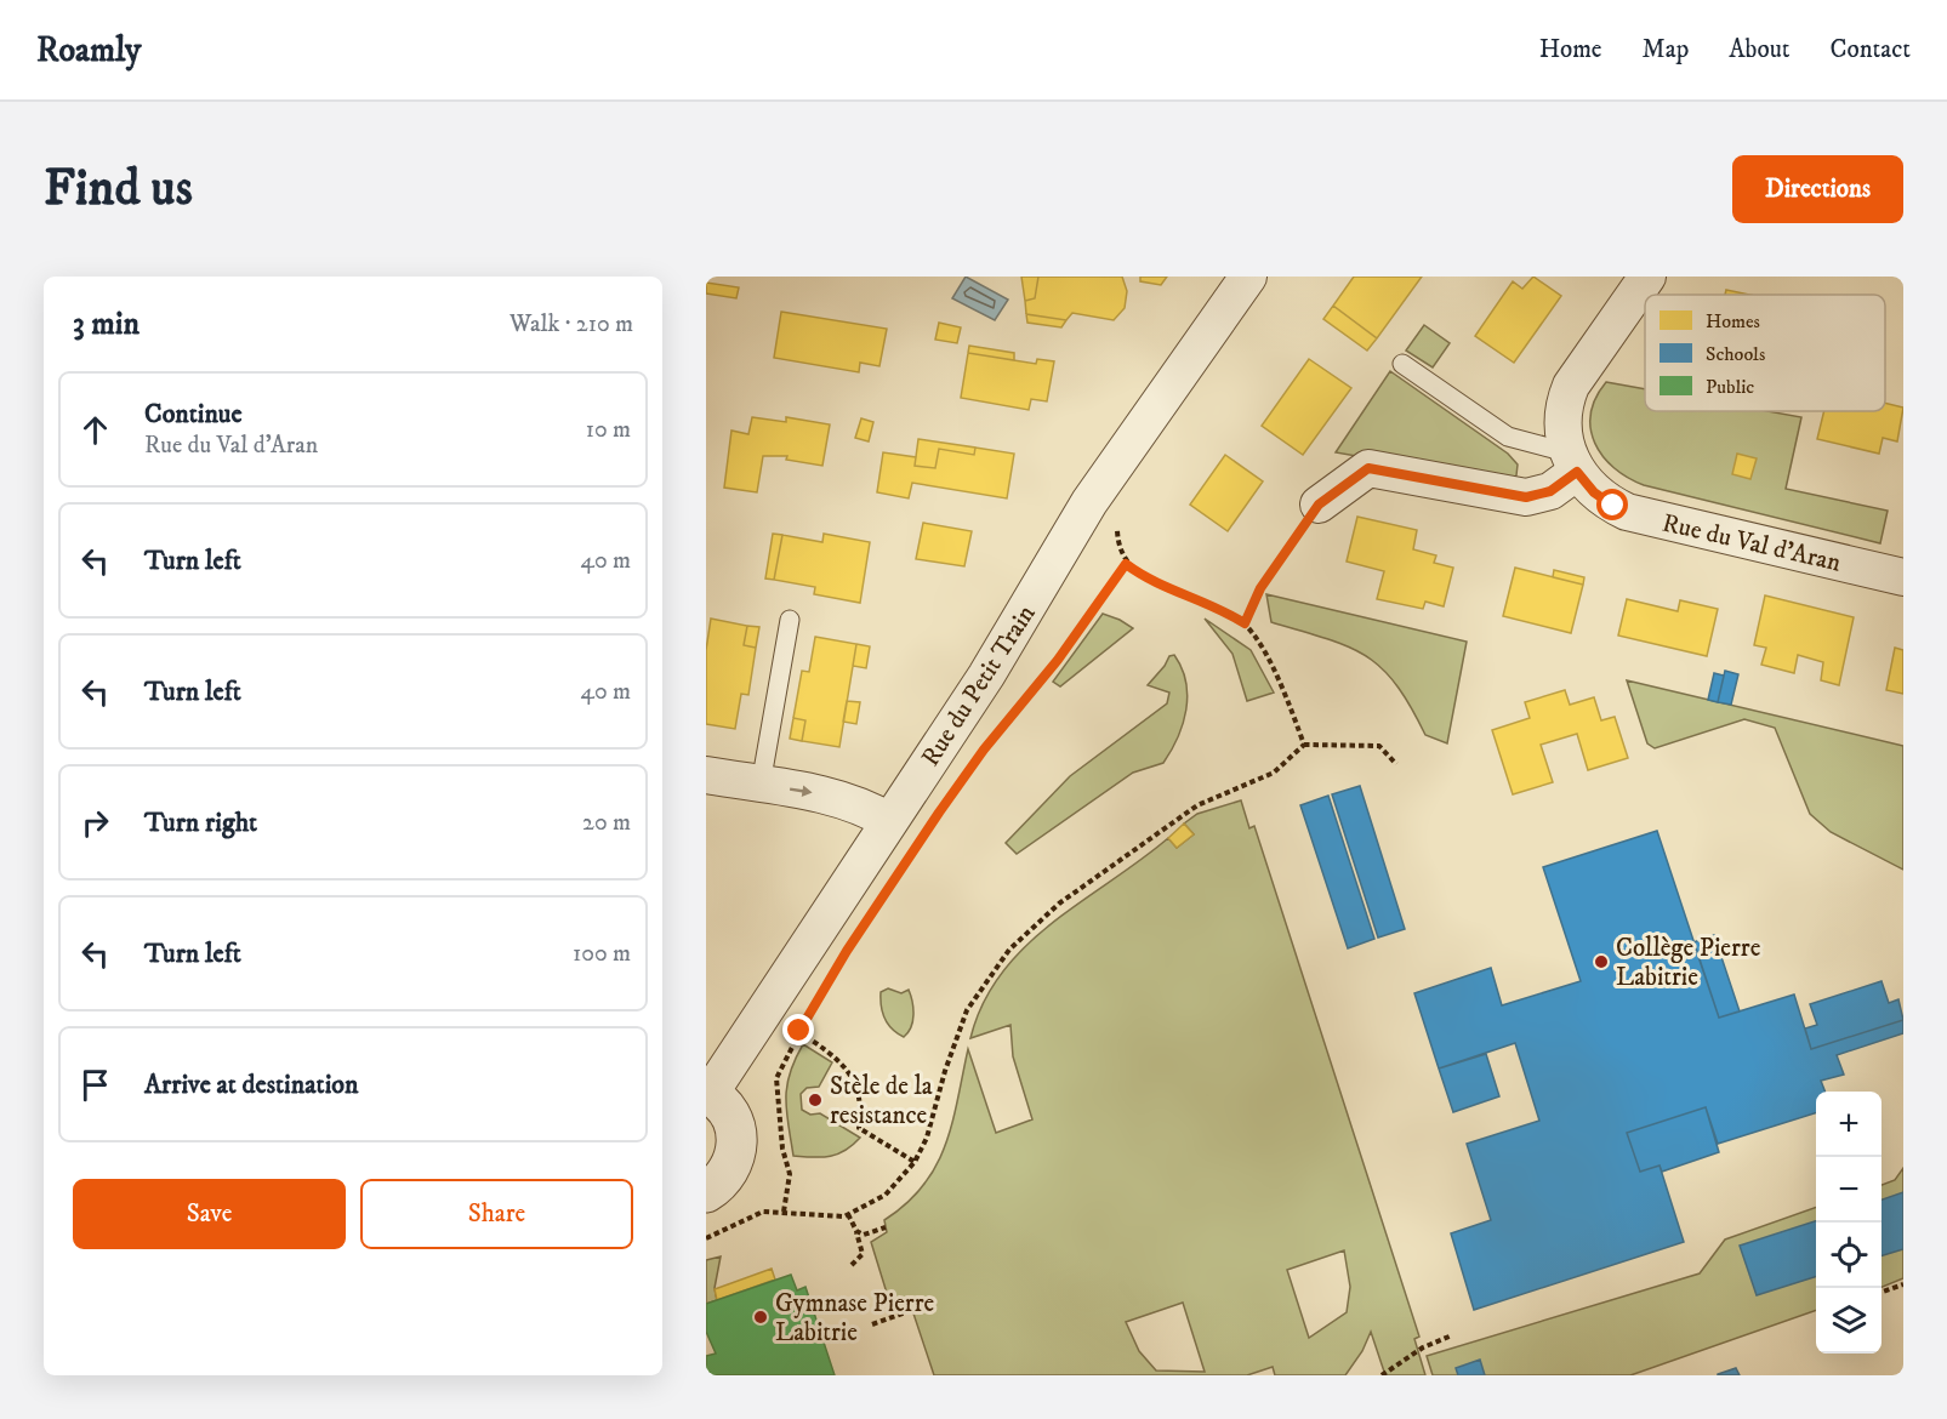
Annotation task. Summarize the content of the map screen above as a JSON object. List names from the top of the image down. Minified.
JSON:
{"streets":{"street":["Rue du Val d'Aran","Rue du Petit Train"]},"places":["Collège Pierre Labitrie","Stèle de la resistance","Gymnase Pierre Labitrie"],"legend":["Homes","Schools","Public"],"page":{"header":"Roamly","nav":["Home","Map","About","Contact"],"buttons":["Directions",["Save","Share"]],"title":"Find us","heading":["3 min","Walk · 210 m"],"list":[["Continue","Rue du Val d'Aran","10 m"],["Turn left","40 m"],["Turn left","40 m"],["Turn right","20 m"],["Turn left","100 m"],"Arrive at destination"],"map_buttons":["+","−"]}}
